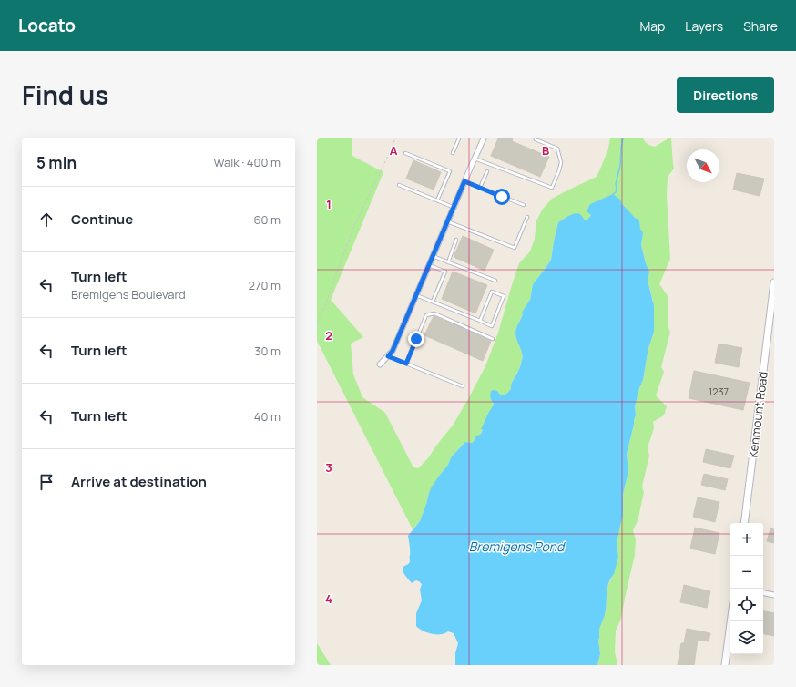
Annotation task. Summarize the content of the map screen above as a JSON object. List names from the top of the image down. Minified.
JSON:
{"streets":{"main road":["Kenmount Road"]},"water":["Bremigens Pond"],"house_numbers":["1237"],"north":"bottom right","page":{"header":"Locato","nav":["Map","Layers","Share"],"title":"Find us","buttons":"Directions","heading":["5 min","Walk · 400 m"],"list":[["Continue","60 m"],["Turn left","Bremigens Boulevard","270 m"],["Turn left","30 m"],["Turn left","40 m"],"Arrive at destination"],"map_buttons":["+","−"]},"grid":{"columns":["A","B"],"rows":["1","2","3","4"]}}
